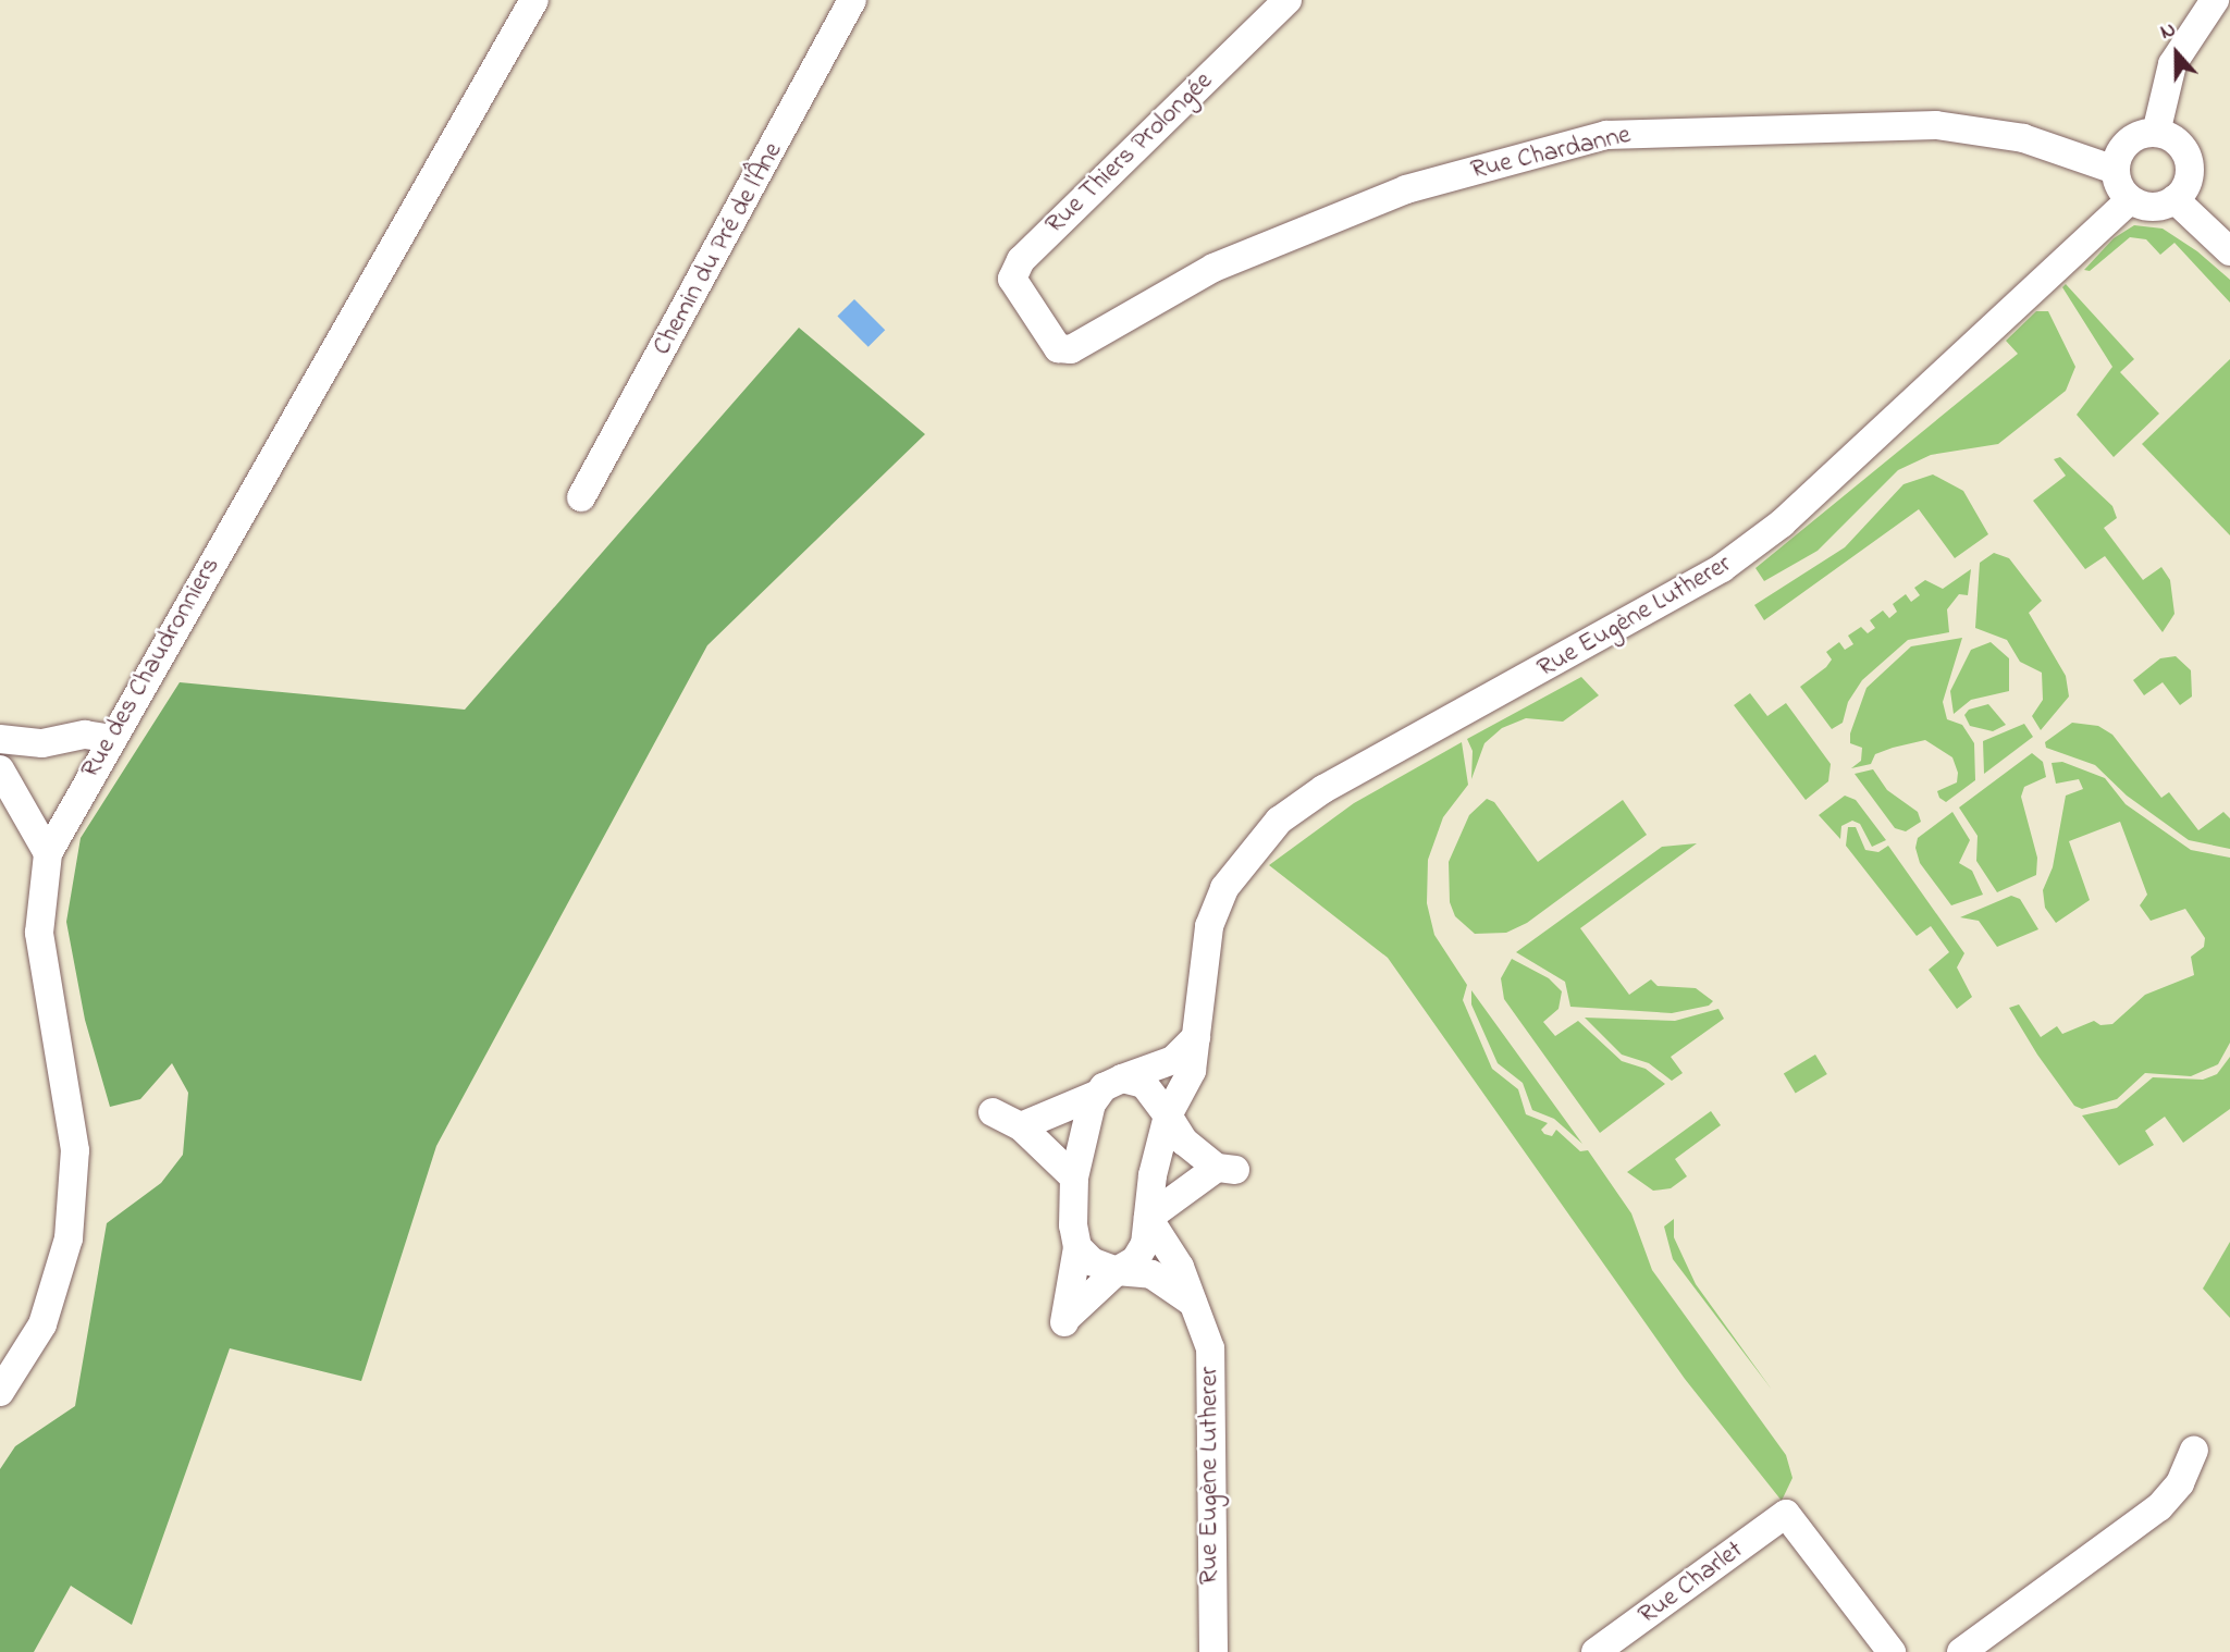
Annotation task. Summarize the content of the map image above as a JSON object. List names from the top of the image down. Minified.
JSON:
{"streets":{"street":["Rue Thiers Prolongée","Rue Chardanne","Chemin du Pré de l'Âne","Rue Eugène Lutherer","Rue des Chaudronniers","Rue Charlet"]},"crossings":[["Rue Thiers Prolongée","Rue Chardanne"],["Rue Chardanne","Rue Eugène Lutherer"]],"north":"top"}
